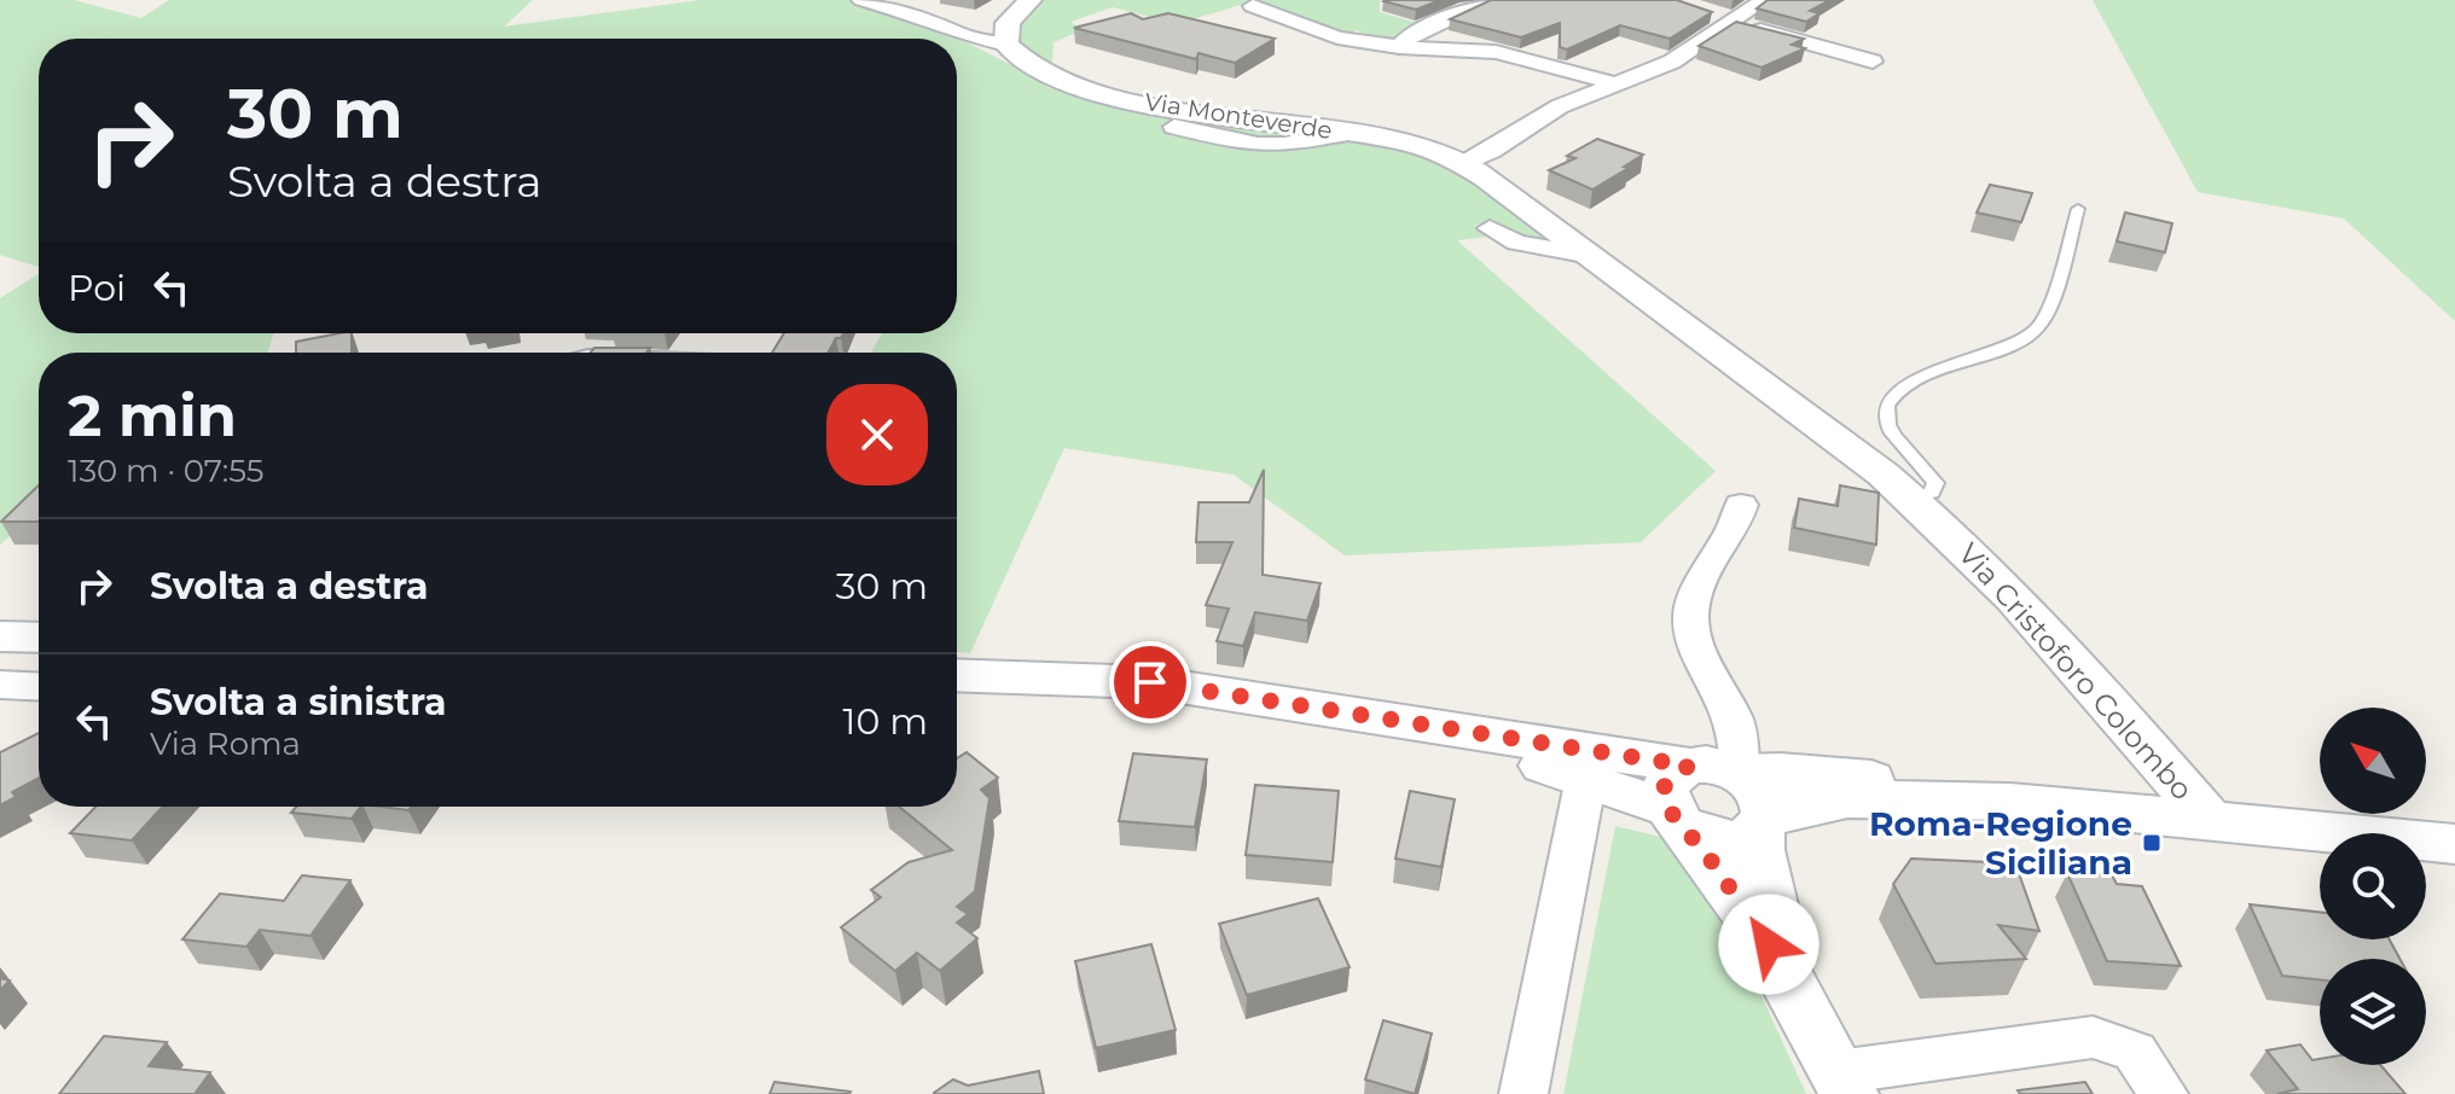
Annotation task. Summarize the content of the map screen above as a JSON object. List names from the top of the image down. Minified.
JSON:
{"streets":{"street":["Via Monteverde","Via Cristoforo Colombo"]},"places":{"transit":["Roma-Regione Siciliana"]},"north":"top left","page":{"turn":["30 m","Svolta a destra"],"then":"Poi","heading":["2 min","130 m · 07:55"],"list":[{"name":"Svolta a destra","value":"30 m"},{"name":"Svolta a sinistra","note":"Via Roma","value":"10 m"}]}}
